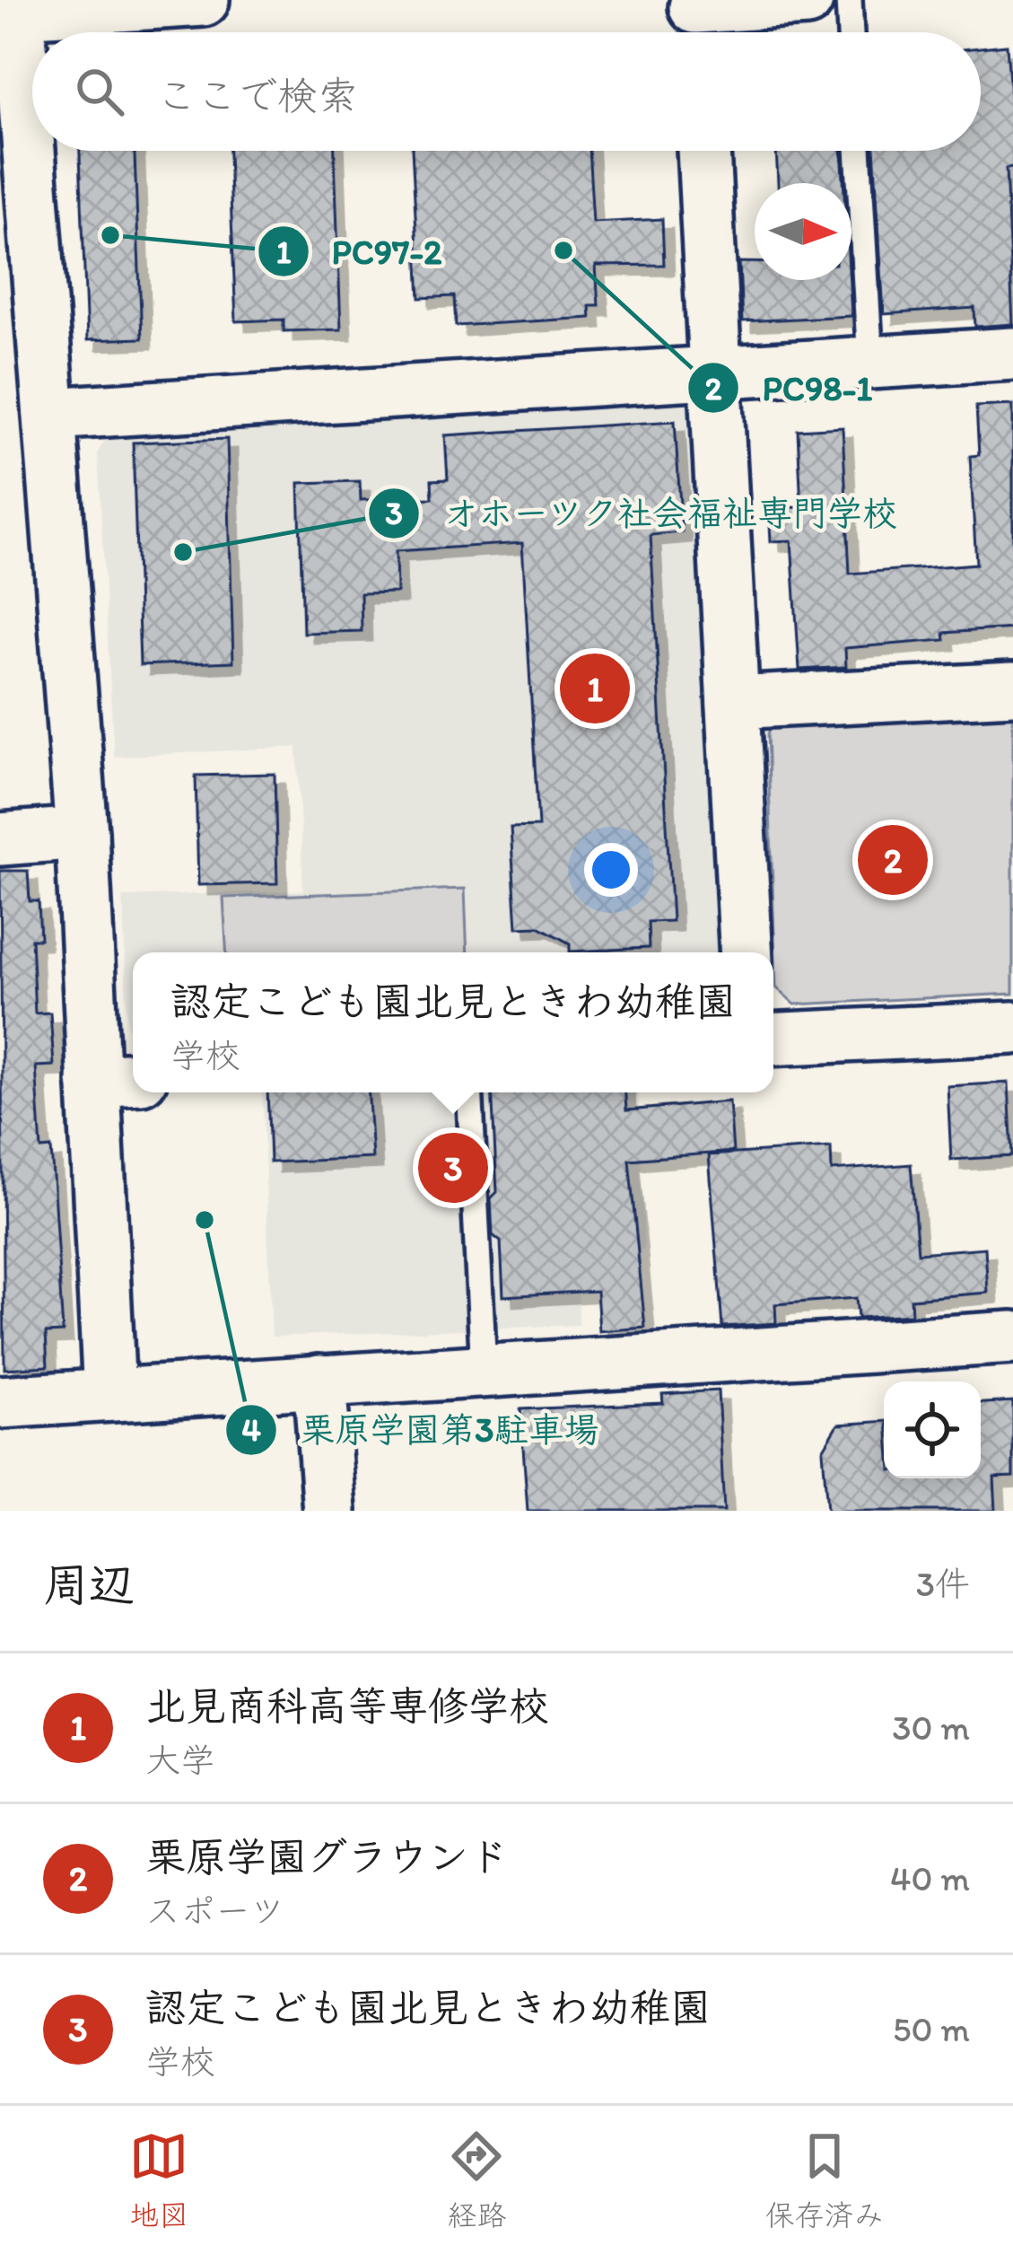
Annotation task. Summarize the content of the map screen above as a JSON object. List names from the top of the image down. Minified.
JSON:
{"places":["PC97-2","PC98-1","オホーツク社会福祉専門学校","栗原学園第3駐車場"],"north":"right","page":{"search":"ここで検索","pins":["1","2","3"],"popup":["認定こども園北見ときわ幼稚園","学校"],"heading":["周辺","3件"],"list":[{"mark":"1","name":"北見商科高等専修学校","note":"大学","value":"30 m"},{"mark":"2","name":"栗原学園グラウンド","note":"スポーツ","value":"40 m"},{"mark":"3","name":"認定こども園北見ときわ幼稚園","note":"学校","value":"50 m"}],"nav":["地図","経路","保存済み"]}}
